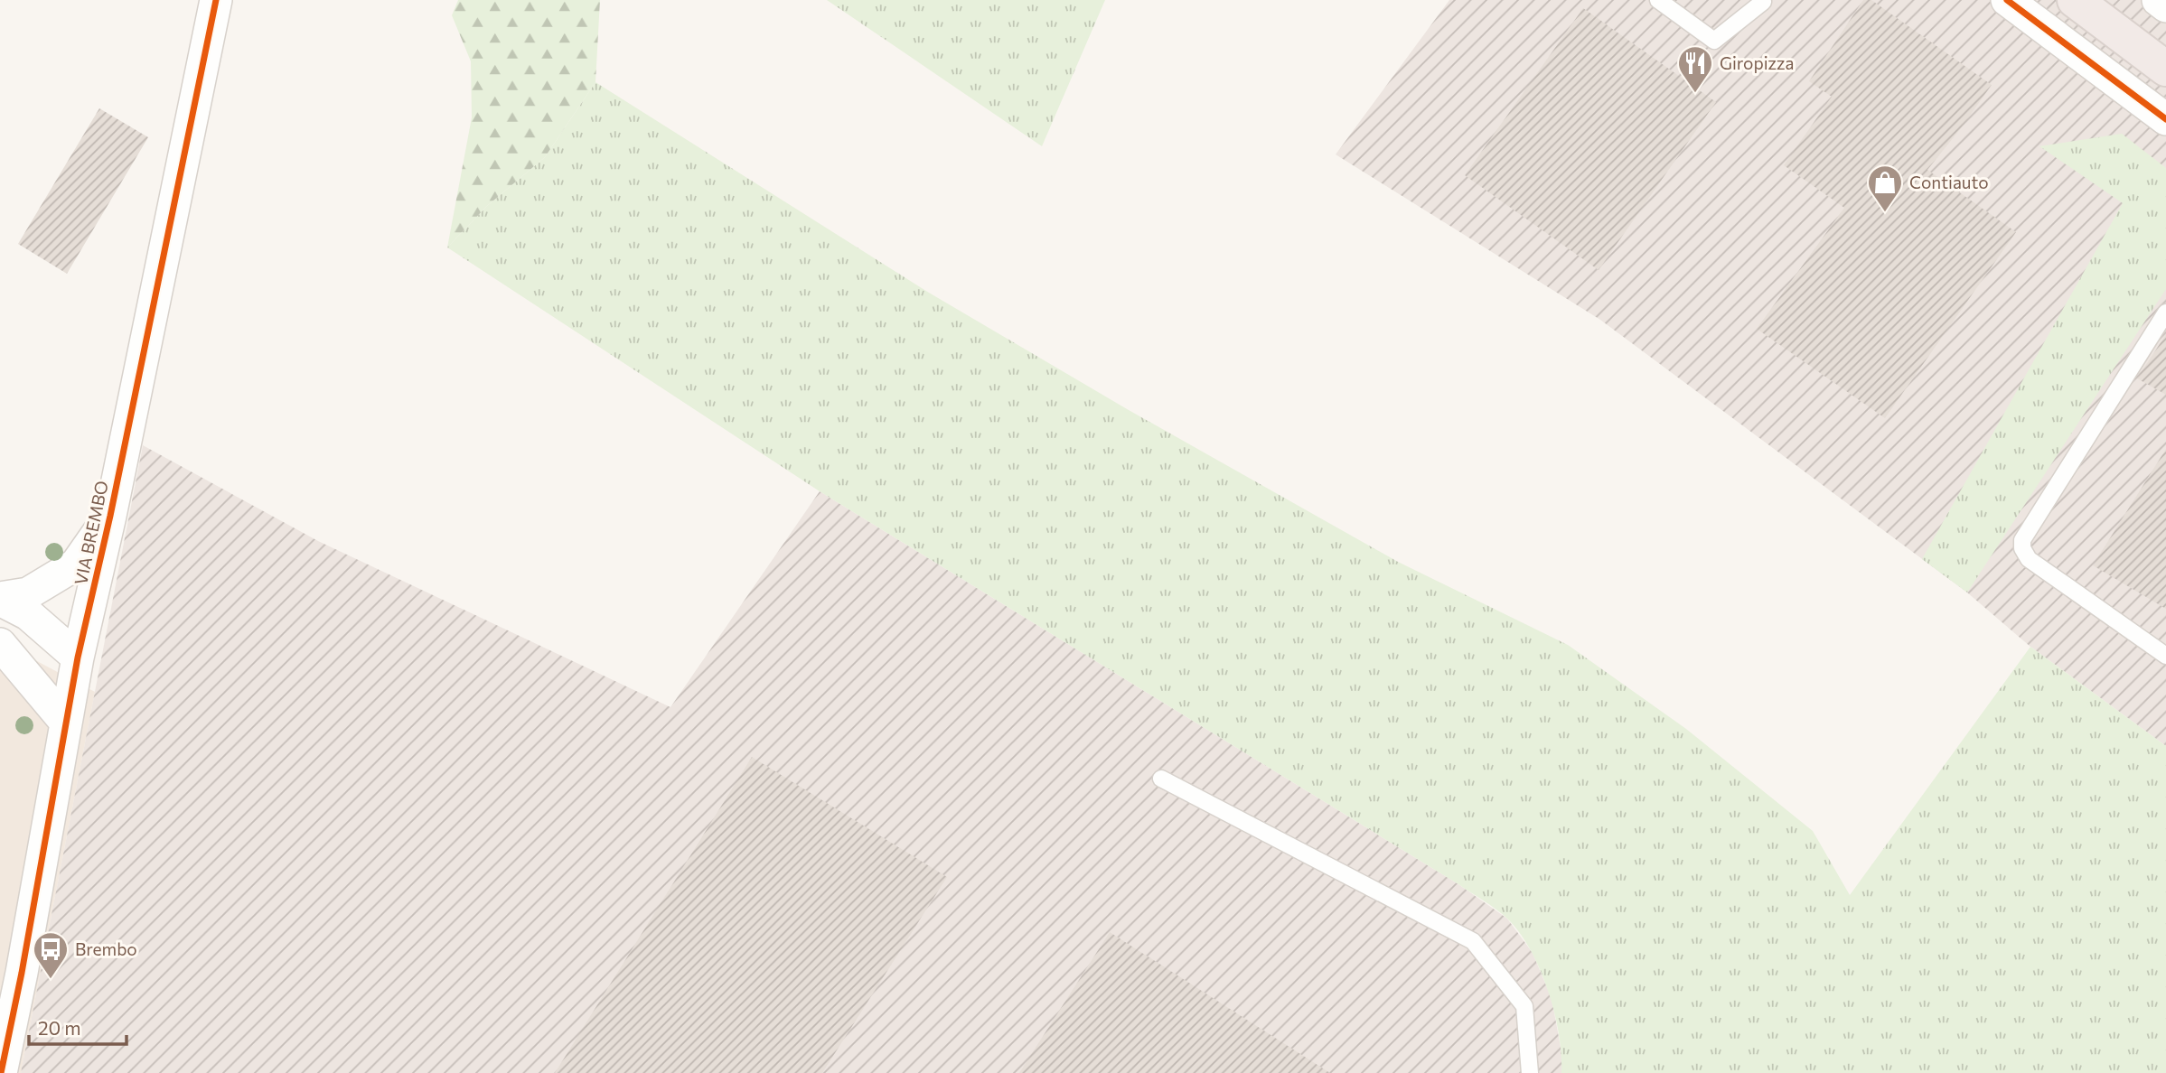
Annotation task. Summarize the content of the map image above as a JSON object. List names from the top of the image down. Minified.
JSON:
{"streets":{"street":["VIA BREMBO"]},"places":{"restaurant":["Giropizza"],"shop":["Contiauto"],"bus stop":["Brembo"]},"scale_bar":"20 m"}
